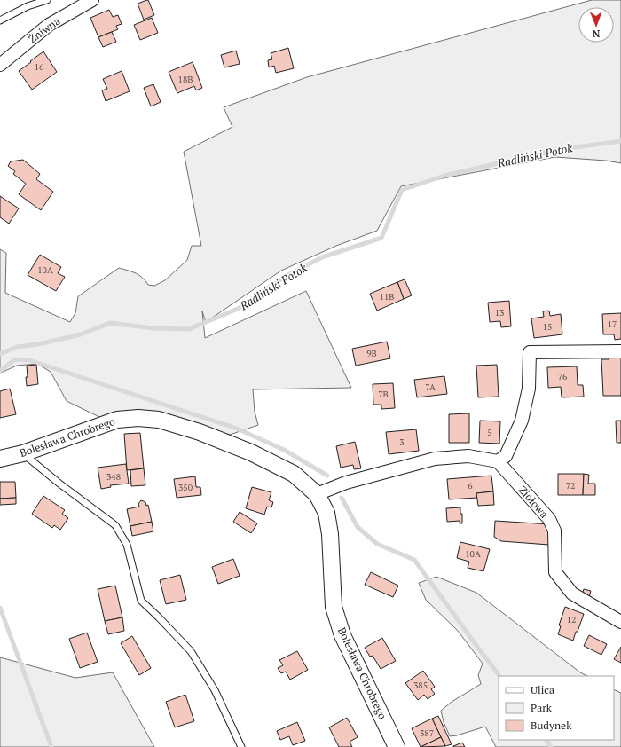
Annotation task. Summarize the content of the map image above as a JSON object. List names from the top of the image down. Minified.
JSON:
{"streets":{"street":["Żniwna","Bolesława Chrobrego","Ziołowa"]},"water":["Radliński Potok"],"house_numbers":["16","18B","10A","11B","13","17","15","9B","76","7A","7B","5","3","348","6","72","350","10A","12","385","387"],"legend":["Ulica","Park","Budynek"],"north":"bottom"}
